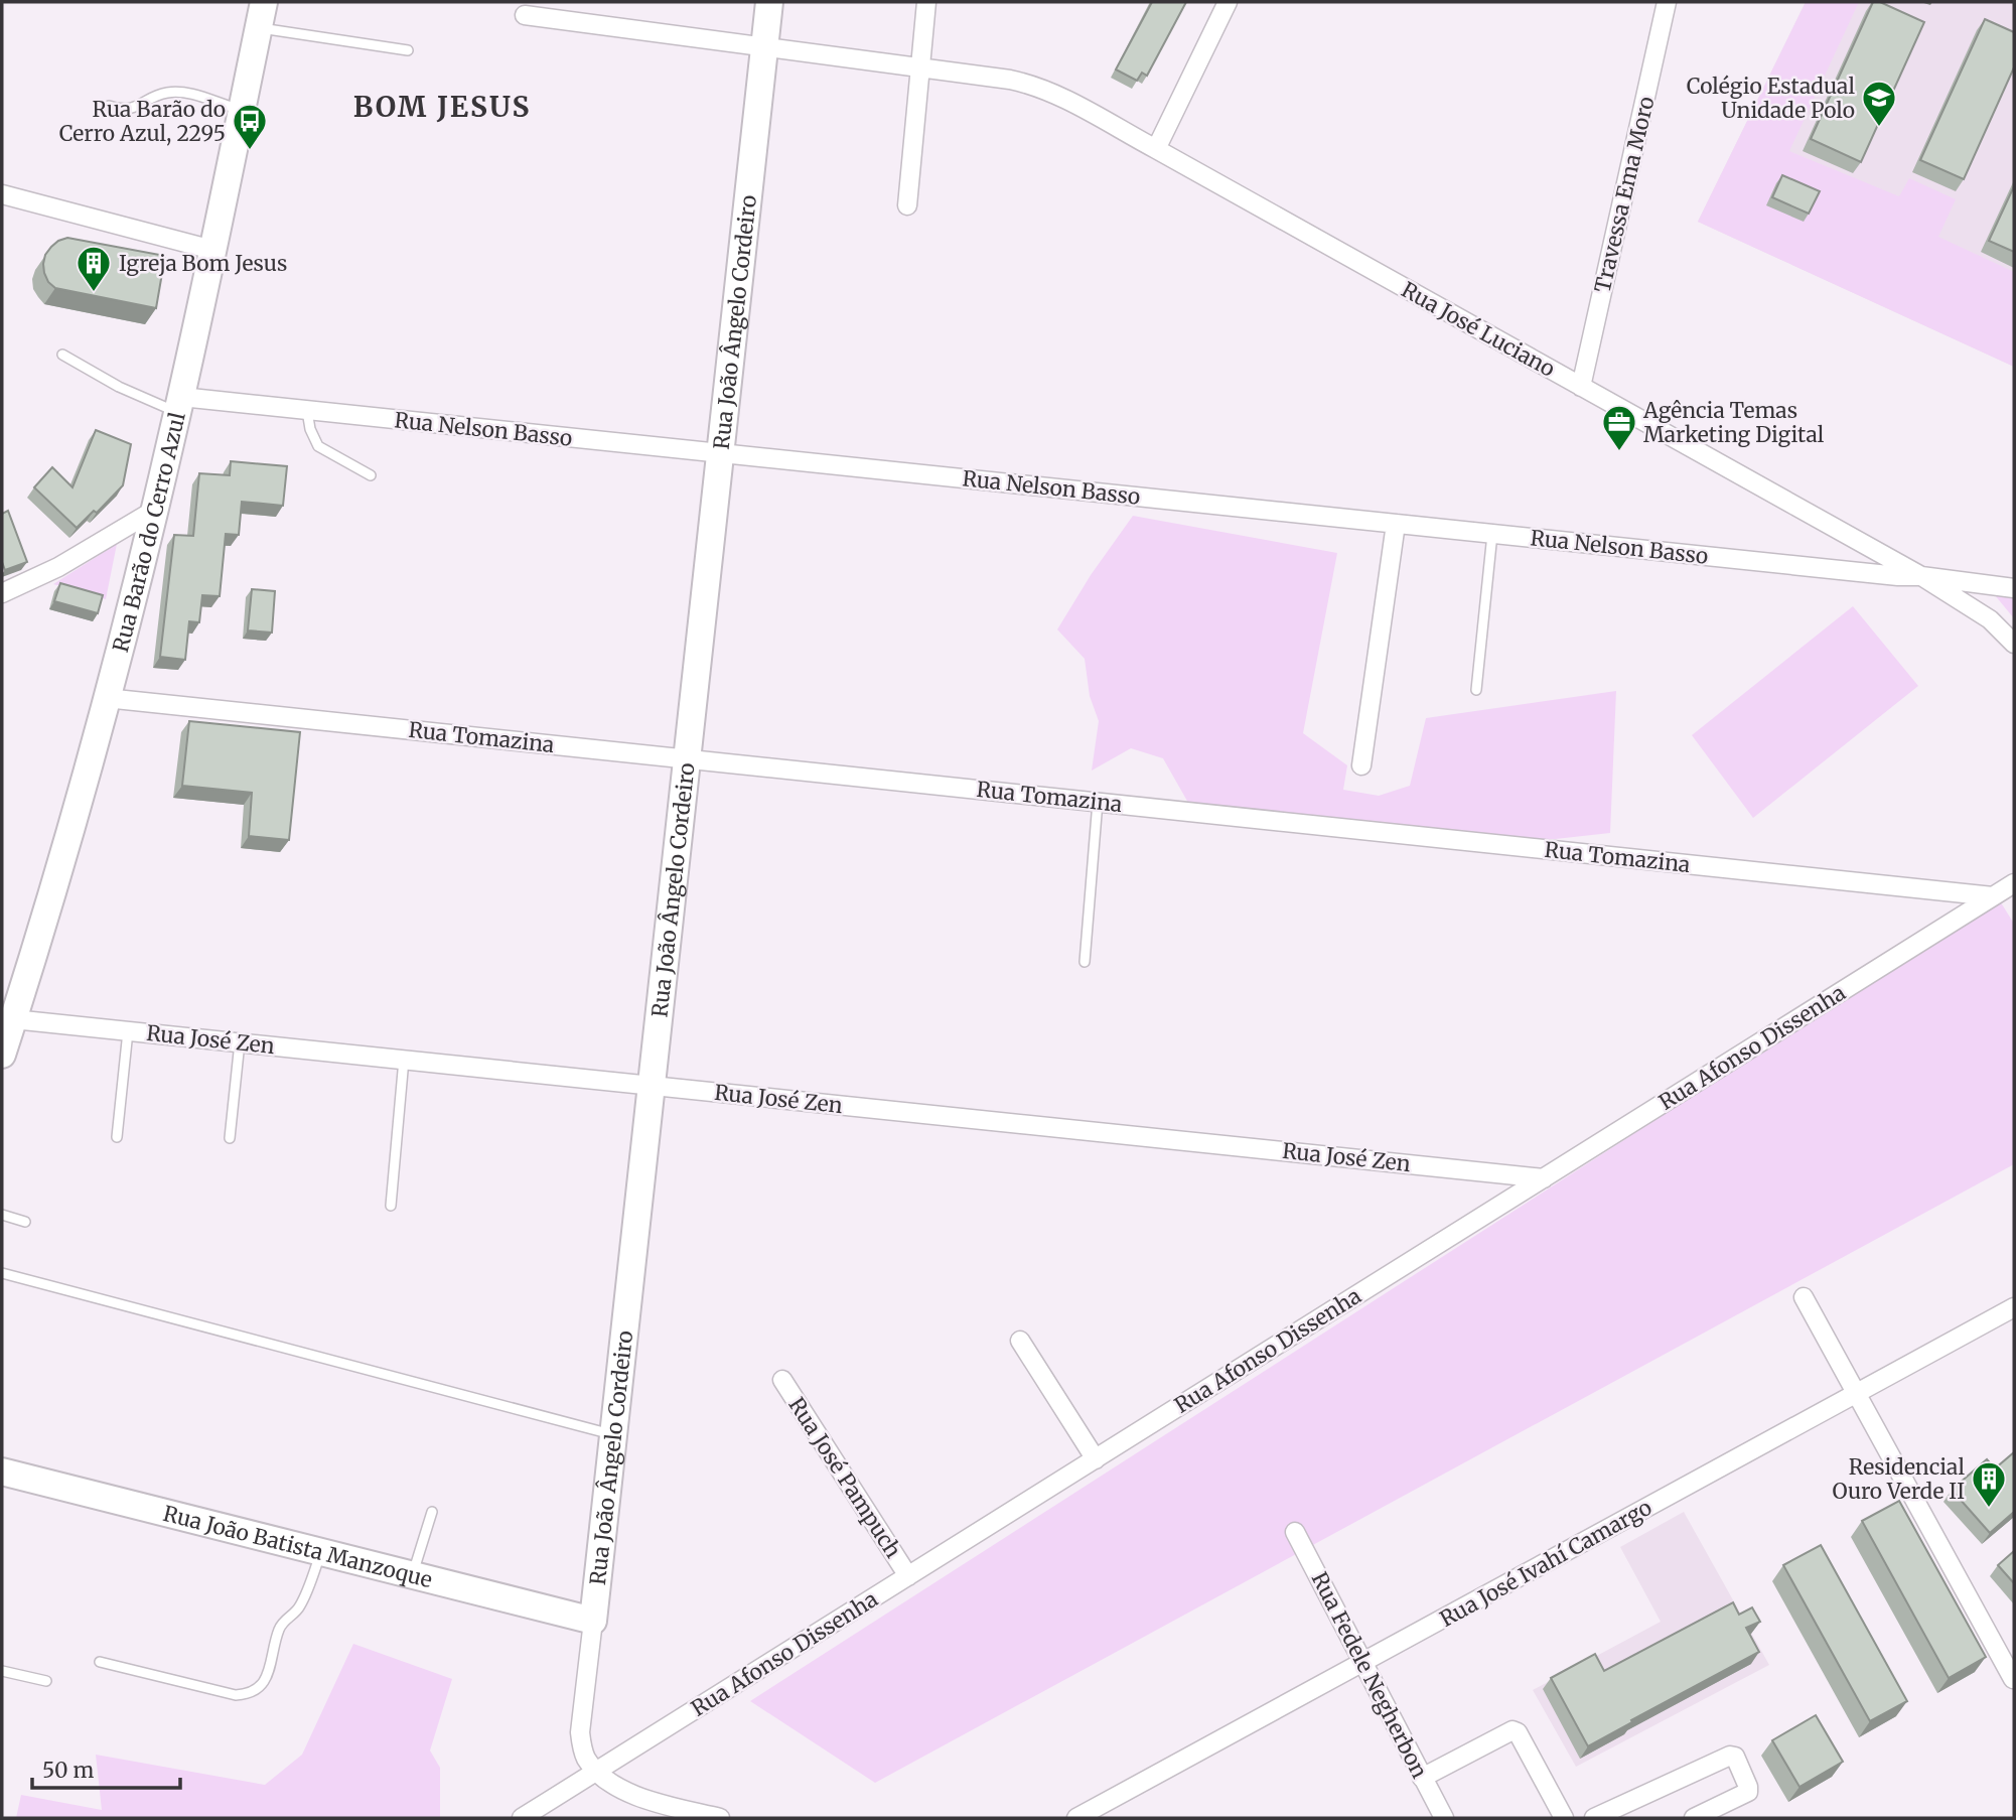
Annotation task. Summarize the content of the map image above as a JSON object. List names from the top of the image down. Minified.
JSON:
{"streets":{"street":["Travessa Ema Moro","Rua João Ângelo Cordeiro","Rua José Luciano","Rua Nelson Basso","Rua Barão do Cerro Azul","Rua Tomazina","Rua José Zen","Rua Afonso Dissenha","Rua José Pampuch","Rua João Batista Manzoque","Rua José Ivahí Camargo","Rua Fedele Negherbon"]},"crossings":[["Travessa Ema Moro","Rua José Luciano"],["Rua João Ângelo Cordeiro","Rua José Luciano"],["Rua João Ângelo Cordeiro","Rua Nelson Basso"],["Rua João Ângelo Cordeiro","Rua Tomazina"],["Rua João Ângelo Cordeiro","Rua José Zen"],["Rua João Ângelo Cordeiro","Rua Afonso Dissenha"],["Rua João Ângelo Cordeiro","Rua João Batista Manzoque"],["Rua José Luciano","Rua Nelson Basso"],["Rua Nelson Basso","Rua Barão do Cerro Azul"],["Rua Barão do Cerro Azul","Rua Tomazina"],["Rua Barão do Cerro Azul","Rua José Zen"],["Rua Tomazina","Rua Afonso Dissenha"],["Rua José Zen","Rua Afonso Dissenha"],["Rua Afonso Dissenha","Rua José Pampuch"],["Rua José Ivahí Camargo","Rua Fedele Negherbon"]],"districts":["BOM JESUS"],"places":{"school or university":["Colégio Estadual Unidade Polo"],"bus stop":["Rua Barão do Cerro Azul, 2295"],"building":["Igreja Bom Jesus","Residencial Ouro Verde II"],"office":["Agência Temas Marketing Digital"]},"scale_bar":"50 m"}
